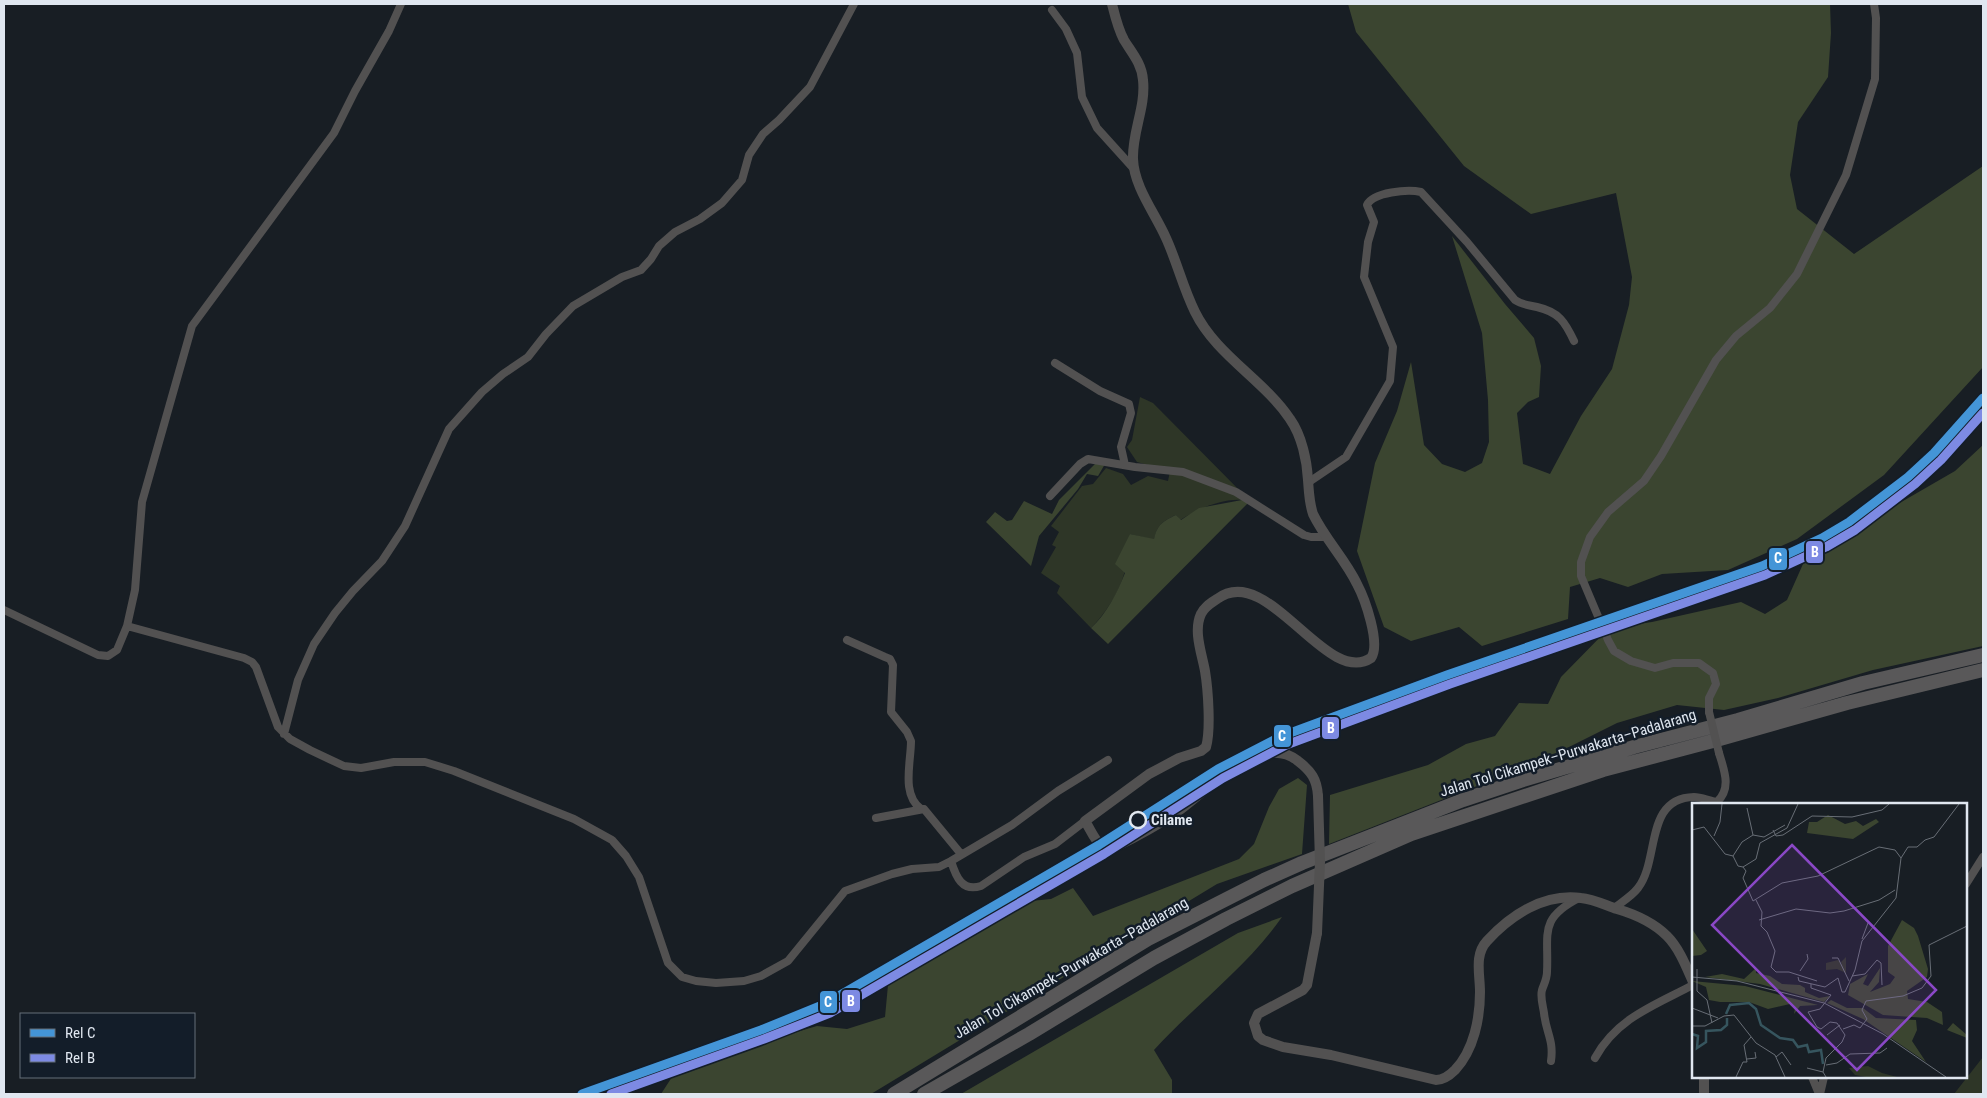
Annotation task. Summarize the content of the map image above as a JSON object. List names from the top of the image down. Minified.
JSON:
{"streets":{"highway":["Jalan Tol Cikampek–Purwakarta–Padalarang"]},"places":["Cilame"],"lines":["rail line C","rail line B"],"legend":["Rel C","Rel B"]}
